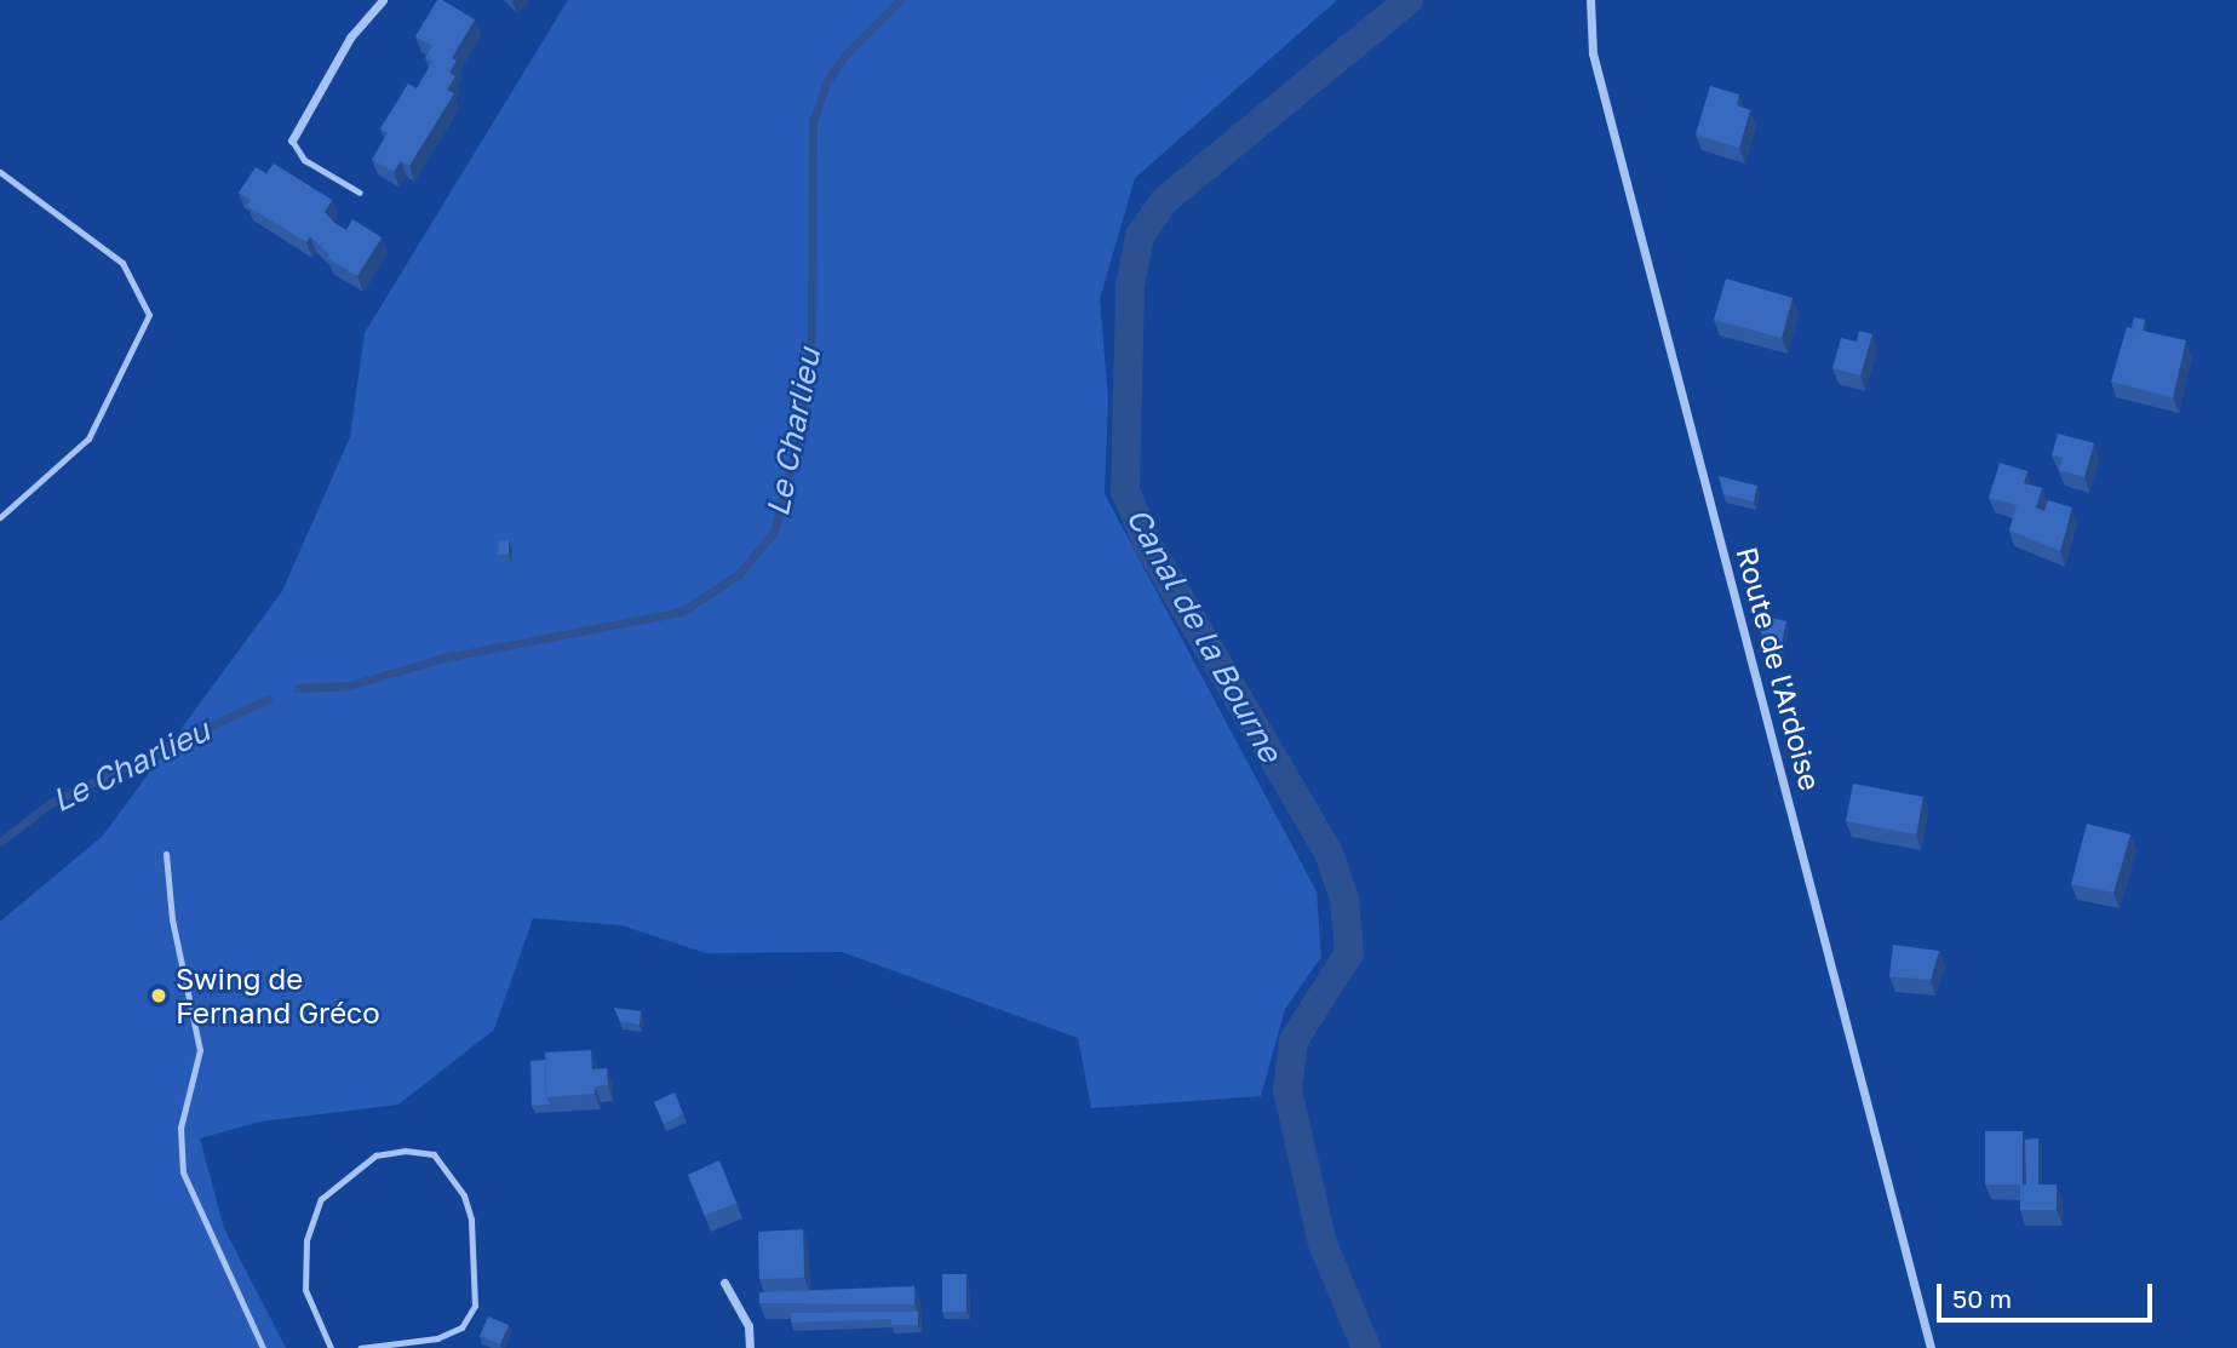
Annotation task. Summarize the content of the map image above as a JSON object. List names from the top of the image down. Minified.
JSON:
{"streets":{"street":["Route de l'Ardoise"]},"water":["Le Charlieu","Canal de la Bourne"],"places":["Swing de Fernand Gréco"],"scale_bar":"50 m"}
